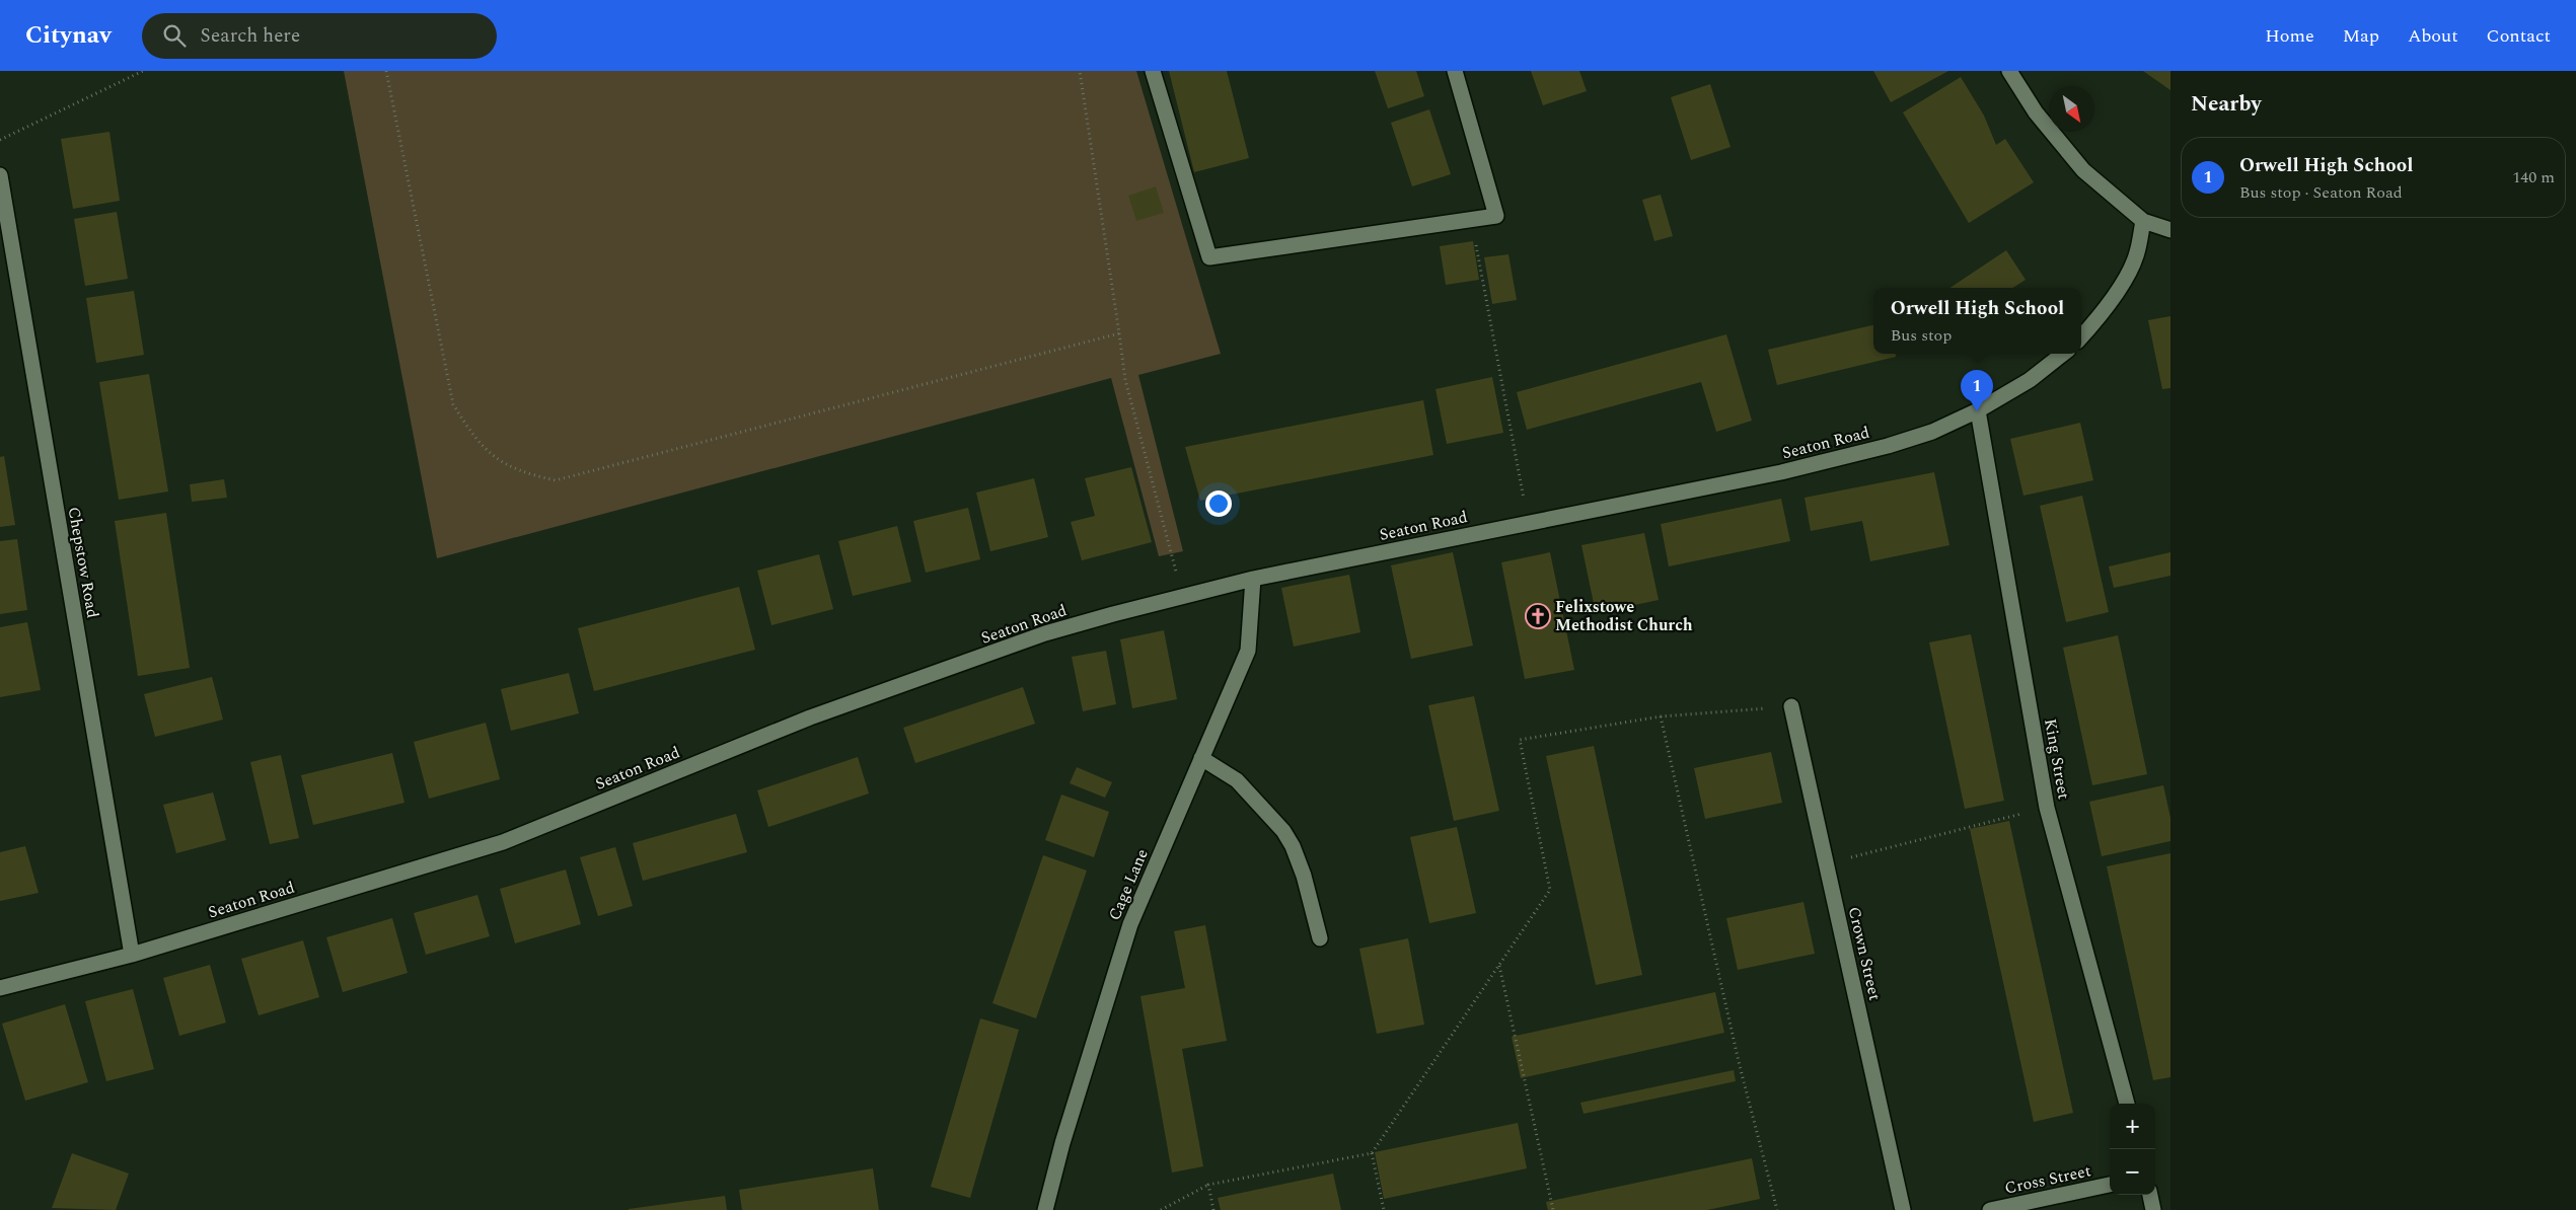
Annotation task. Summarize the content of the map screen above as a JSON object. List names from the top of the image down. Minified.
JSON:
{"streets":{"street":["Seaton Road","Chepstow Road","King Street","Cage Lane","Crown Street","Cross Street"]},"crossings":[["Seaton Road","Chepstow Road"],["Seaton Road","King Street"],["Seaton Road","Cage Lane"]],"places":{"church":["Felixstowe Methodist Church"]},"north":"bottom right","page":{"header":"Citynav","search":"Search here","nav":["Home","Map","About","Contact"],"heading":"Nearby","list":[{"mark":"1","name":"Orwell High School","note":"Bus stop · Seaton Road","value":"140 m"}],"popup":["Orwell High School","Bus stop"],"pins":"1","map_buttons":["+","−"]}}
